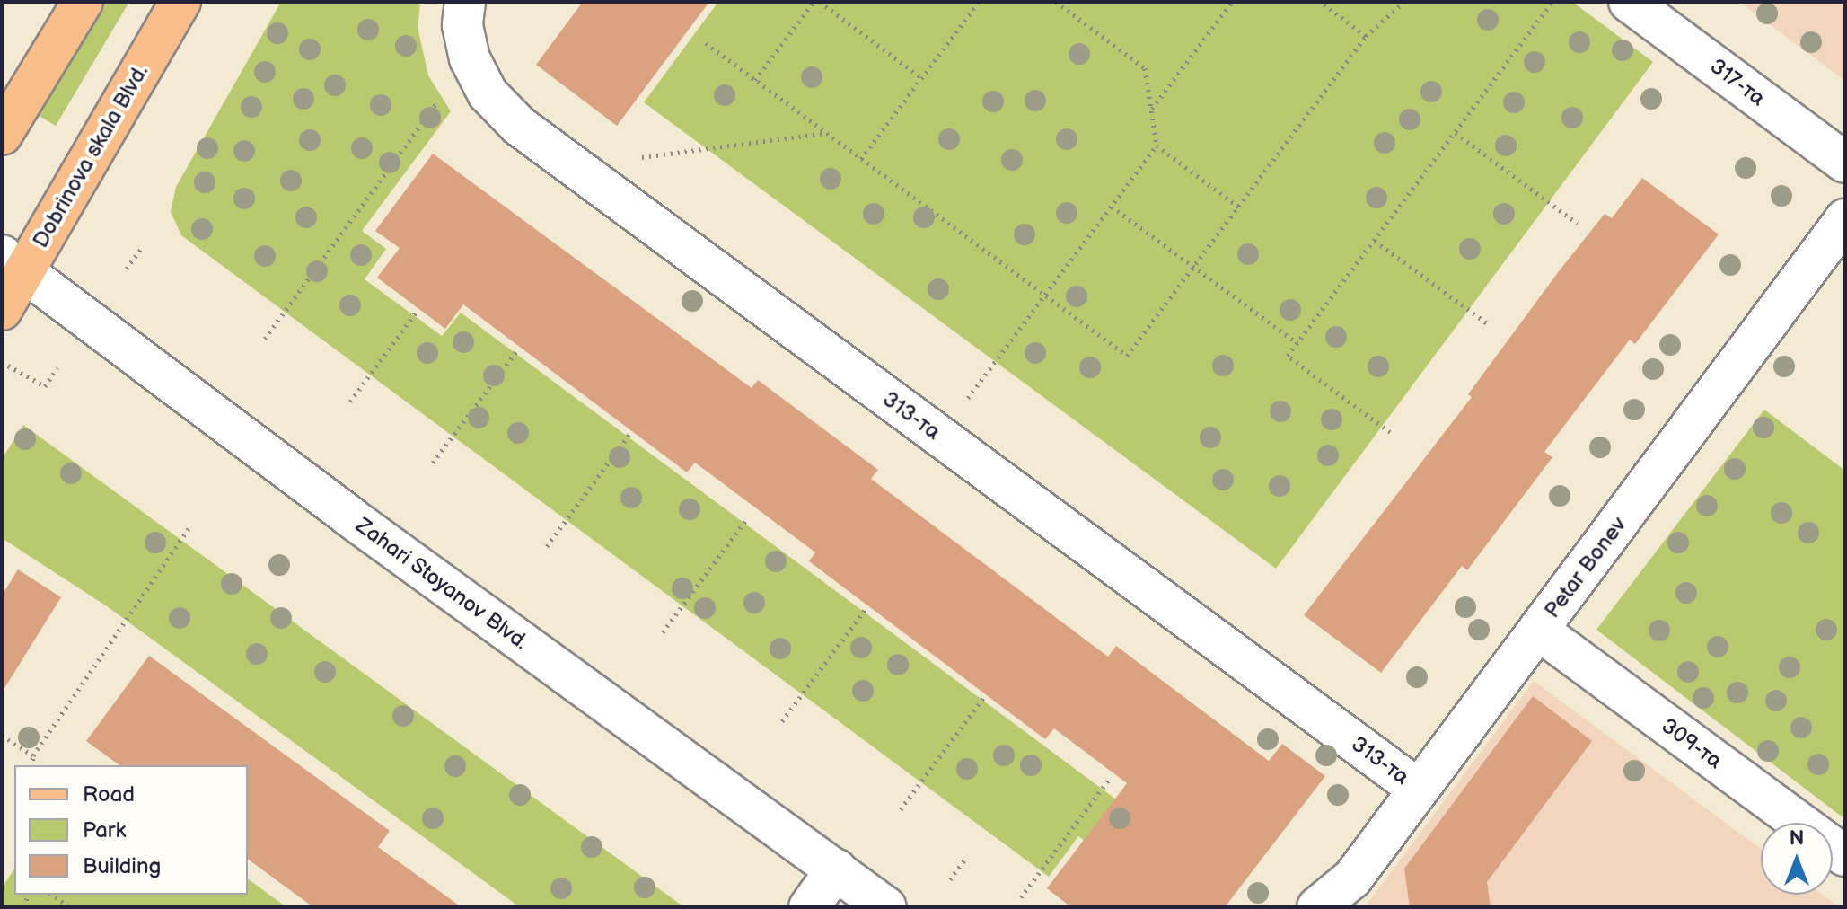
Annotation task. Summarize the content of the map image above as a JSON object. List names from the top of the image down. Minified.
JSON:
{"streets":{"main road":["Dobrinova skala Blvd."],"street":["317-та","313-та","Petar Bonev","Zahari Stoyanov Blvd.","309-та"]},"crossings":[["Dobrinova skala Blvd.","Zahari Stoyanov Blvd."],["313-та","Petar Bonev"],["Petar Bonev","309-та"]],"legend":["Road","Park","Building"],"north":"top"}
